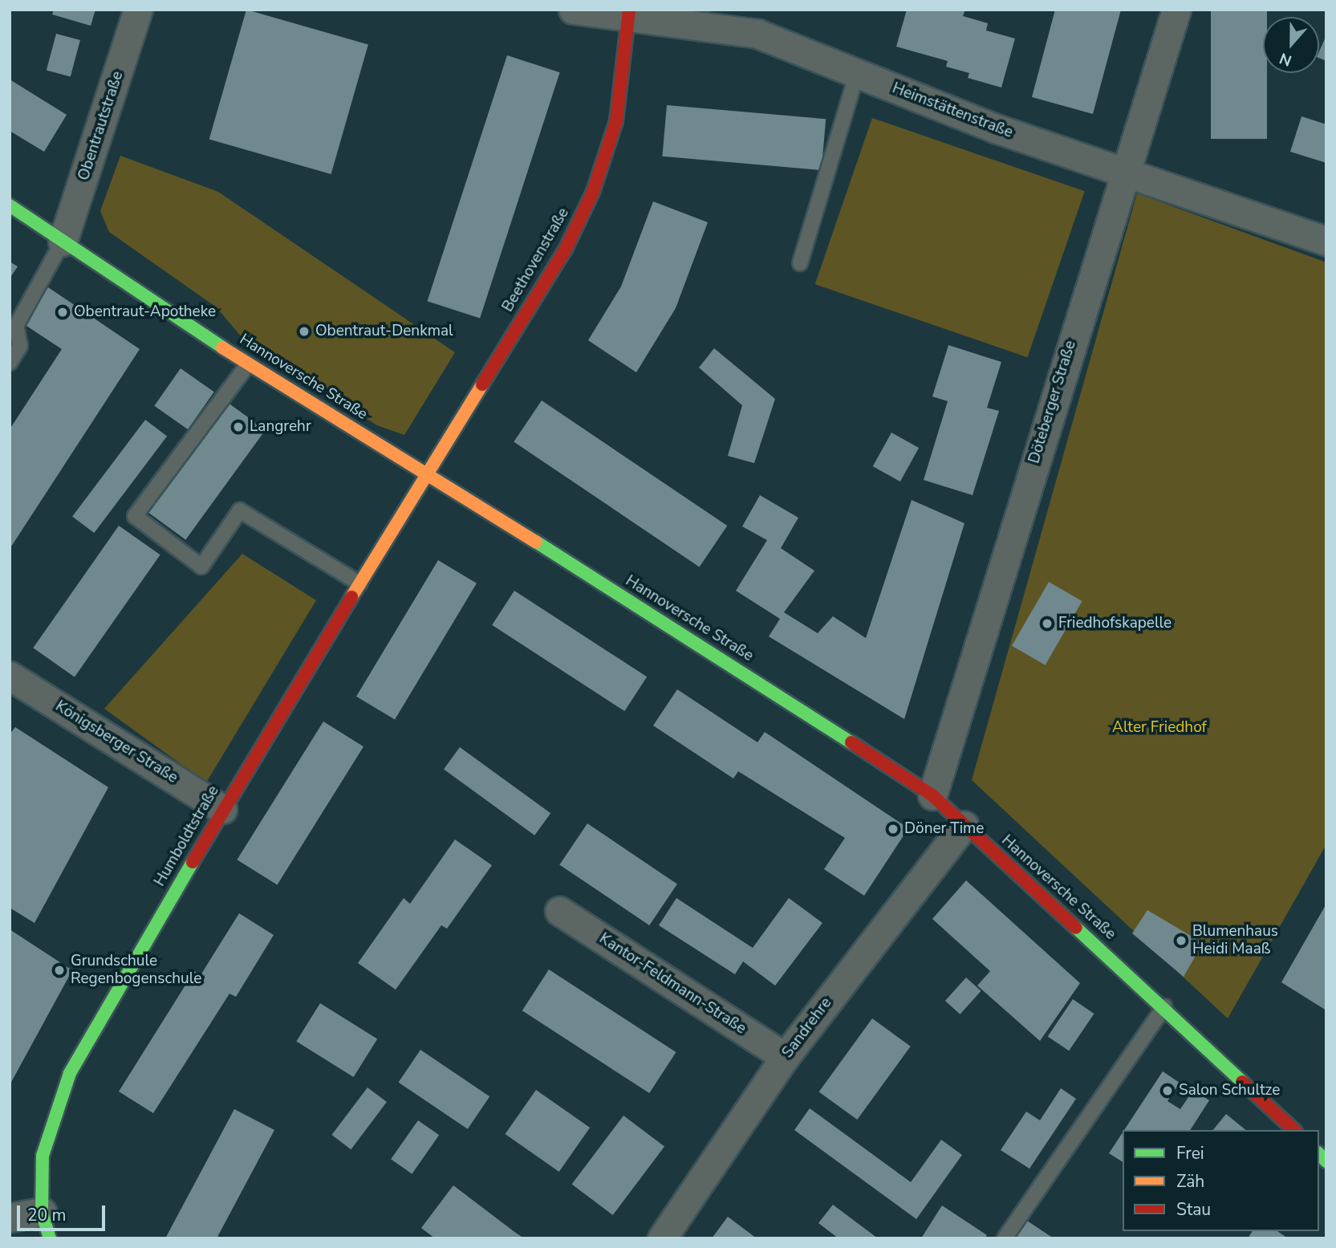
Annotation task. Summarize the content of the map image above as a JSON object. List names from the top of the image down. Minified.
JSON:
{"streets":{"street":["Heimstättenstraße","Obentrautstraße","Beethovenstraße","Hannoversche Straße","Döteberger Straße","Königsberger Straße","Humboldtstraße","Kantor-Feldmann-Straße","Sandrehre"]},"crossings":[["Heimstättenstraße","Beethovenstraße"],["Heimstättenstraße","Döteberger Straße"],["Obentrautstraße","Hannoversche Straße"],["Beethovenstraße","Hannoversche Straße"],["Beethovenstraße","Humboldtstraße"],["Hannoversche Straße","Döteberger Straße"],["Hannoversche Straße","Humboldtstraße"],["Hannoversche Straße","Sandrehre"],["Königsberger Straße","Humboldtstraße"],["Kantor-Feldmann-Straße","Sandrehre"]],"parks":["Alter Friedhof"],"places":["Obentraut-Apotheke","Obentraut-Denkmal","Langrehr","Friedhofskapelle","Döner Time","Blumenhaus Heidi Maaß","Grundschule Regenbogenschule","Salon Schultze"],"legend":["Frei","Zäh","Stau"],"scale_bar":"20 m","north":"bottom"}
